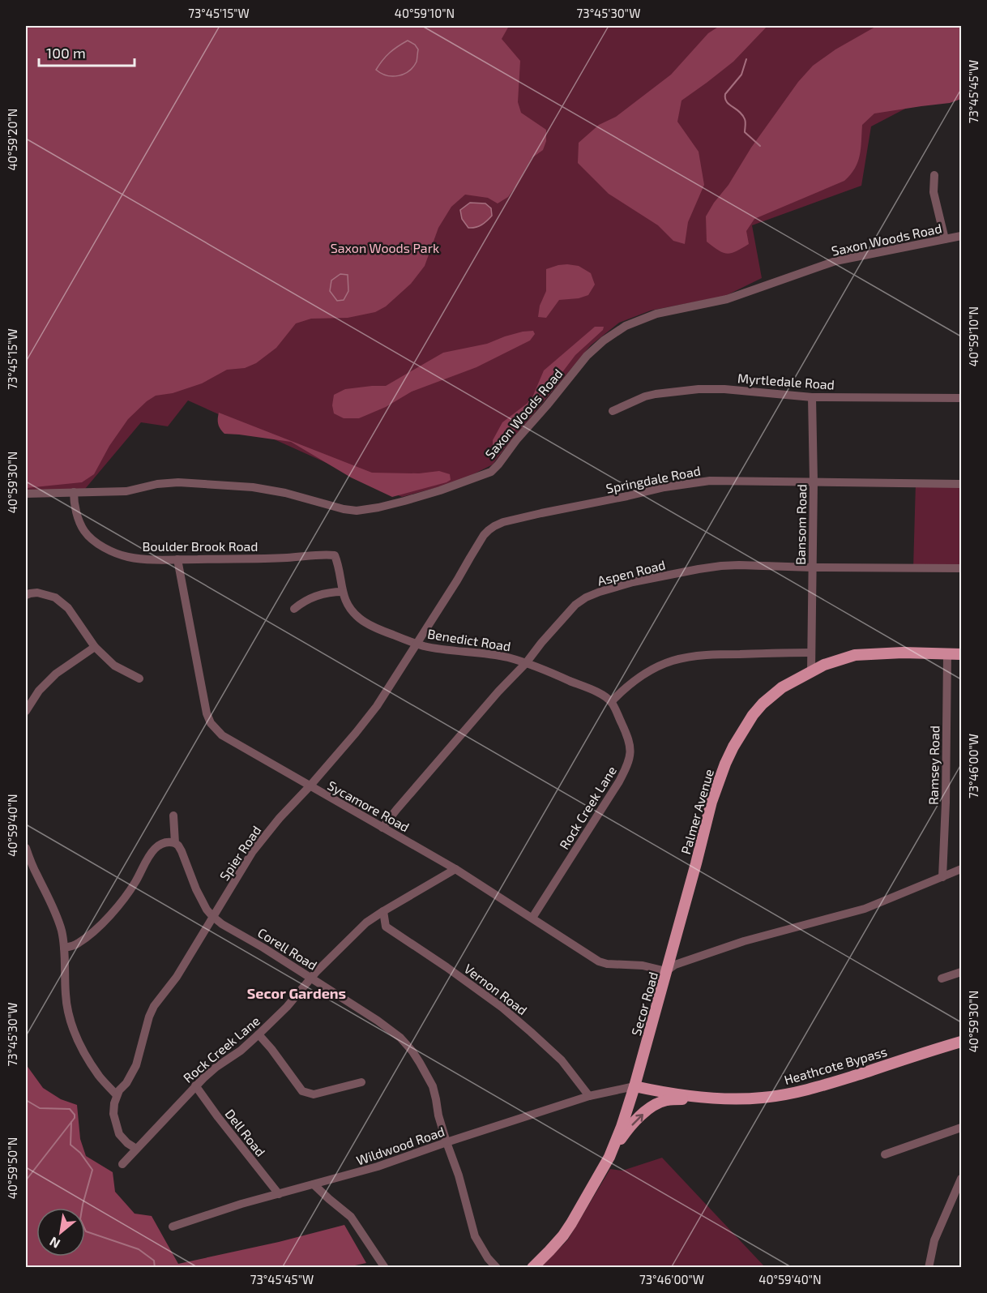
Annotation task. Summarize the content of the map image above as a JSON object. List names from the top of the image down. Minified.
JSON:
{"streets":{"main road":["Palmer Avenue","Secor Road","Heathcote Bypass"],"street":["Saxon Woods Road","Myrtledale Road","Springdale Road","Bansom Road","Boulder Brook Road","Aspen Road","Benedict Road","Ramsey Road","Sycamore Road","Rock Creek Lane","Spier Road","Corell Road","Vernon Road","Dell Road","Wildwood Road"]},"crossings":[["Saxon Woods Road","Boulder Brook Road"],["Myrtledale Road","Bansom Road"],["Springdale Road","Bansom Road"],["Springdale Road","Benedict Road"],["Springdale Road","Spier Road"],["Bansom Road","Aspen Road"],["Boulder Brook Road","Benedict Road"],["Boulder Brook Road","Sycamore Road"],["Aspen Road","Benedict Road"],["Aspen Road","Sycamore Road"],["Benedict Road","Rock Creek Lane"],["Benedict Road","Spier Road"],["Ramsey Road","Palmer Avenue"],["Ramsey Road","Secor Road"],["Sycamore Road","Rock Creek Lane"],["Sycamore Road","Palmer Avenue"],["Sycamore Road","Spier Road"],["Sycamore Road","Secor Road"],["Rock Creek Lane","Corell Road"],["Rock Creek Lane","Vernon Road"],["Rock Creek Lane","Dell Road"],["Palmer Avenue","Secor Road"],["Spier Road","Corell Road"],["Corell Road","Wildwood Road"],["Vernon Road","Wildwood Road"],["Secor Road","Wildwood Road"],["Dell Road","Wildwood Road"]],"districts":["Secor Gardens"],"parks":["Saxon Woods Park"],"scale_bar":"100 m","north":"bottom left","coordinates":["73°45'15\"W","40°59'10\"N","73°45'30\"W","73°45'45\"W","40°59'20\"N","40°59'30\"N","73°46'00\"W","40°59'40\"N","40°59'50\"N"]}
